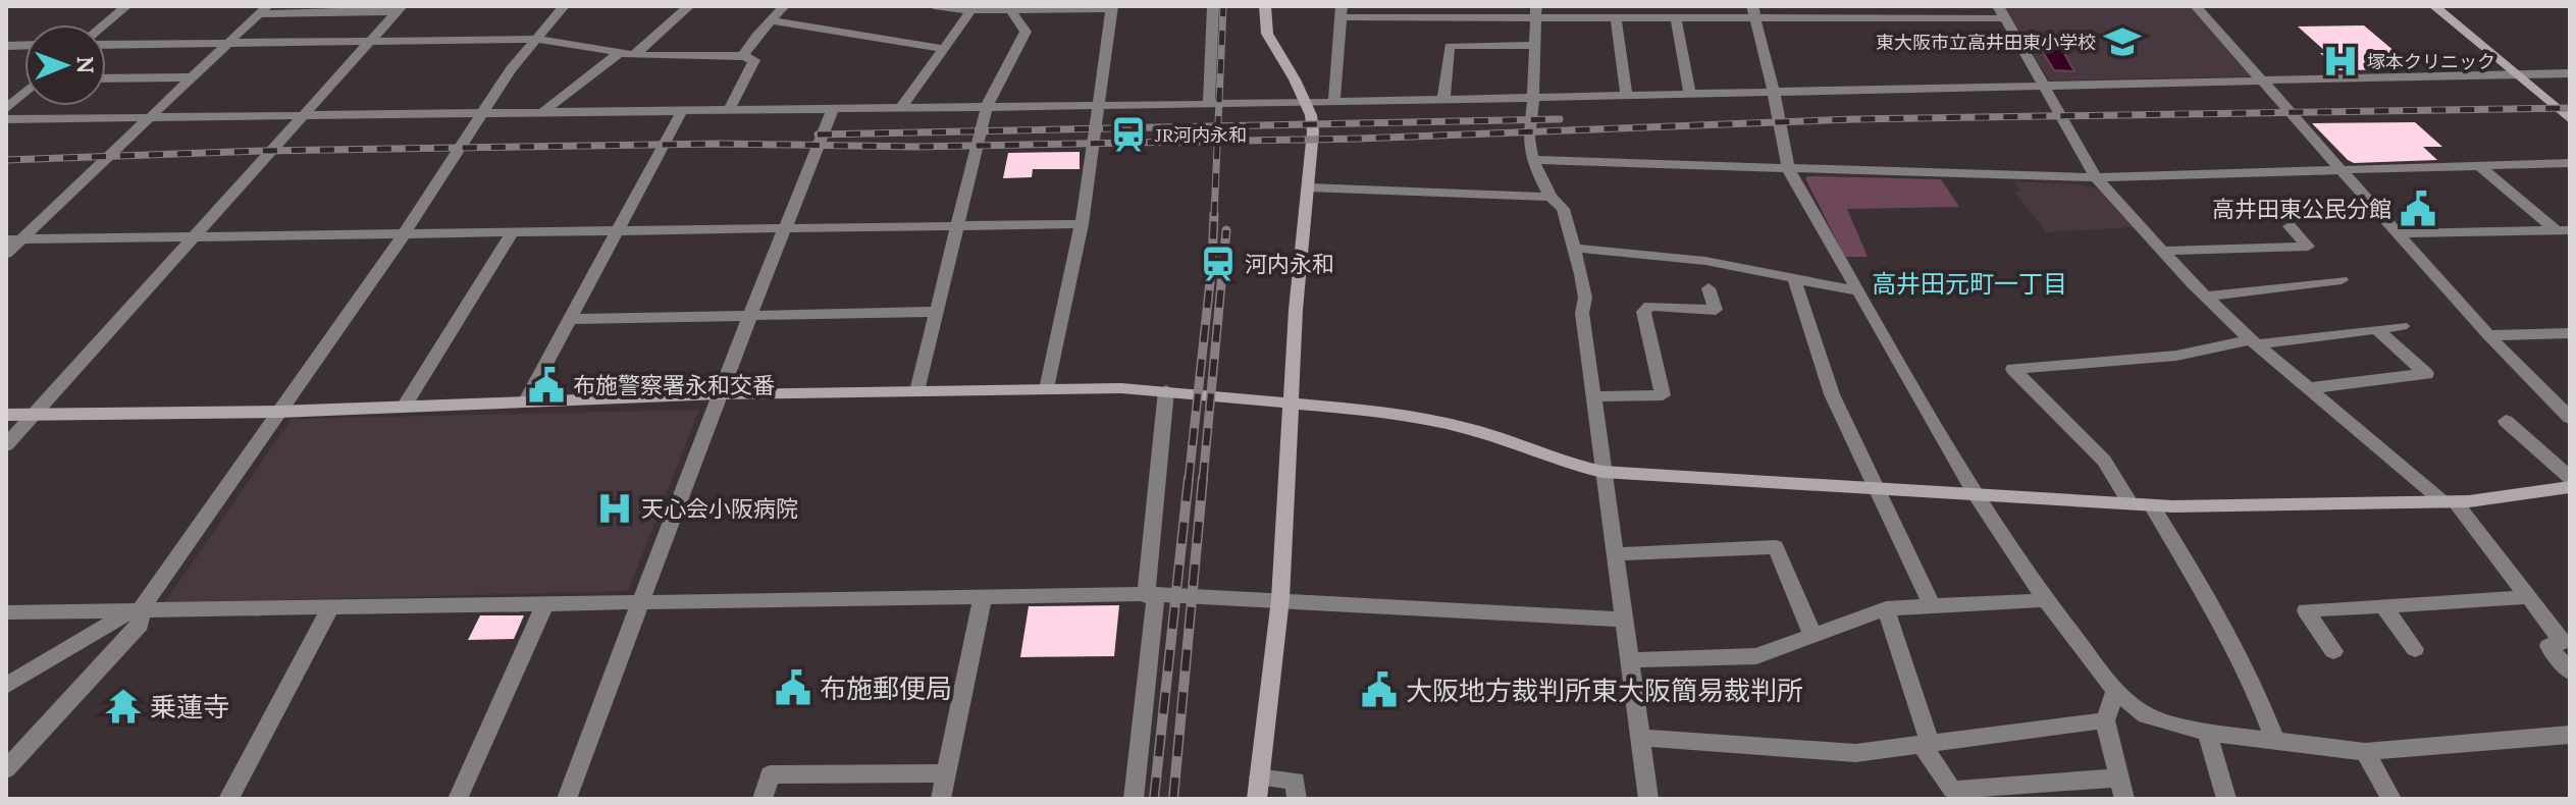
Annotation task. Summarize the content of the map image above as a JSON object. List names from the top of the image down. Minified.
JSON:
{"districts":["高井田元町一丁目"],"places":{"school or university":["東大阪市立高井田東小学校"],"hospital":["塚本クリニック","天心会小阪病院"],"station":["JR河内永和","河内永和"],"public building":["高井田東公民分館","布施警察署永和交番","布施郵便局","大阪地方裁判所東大阪簡易裁判所"],"temple":["乗蓮寺"]},"north":"right"}
